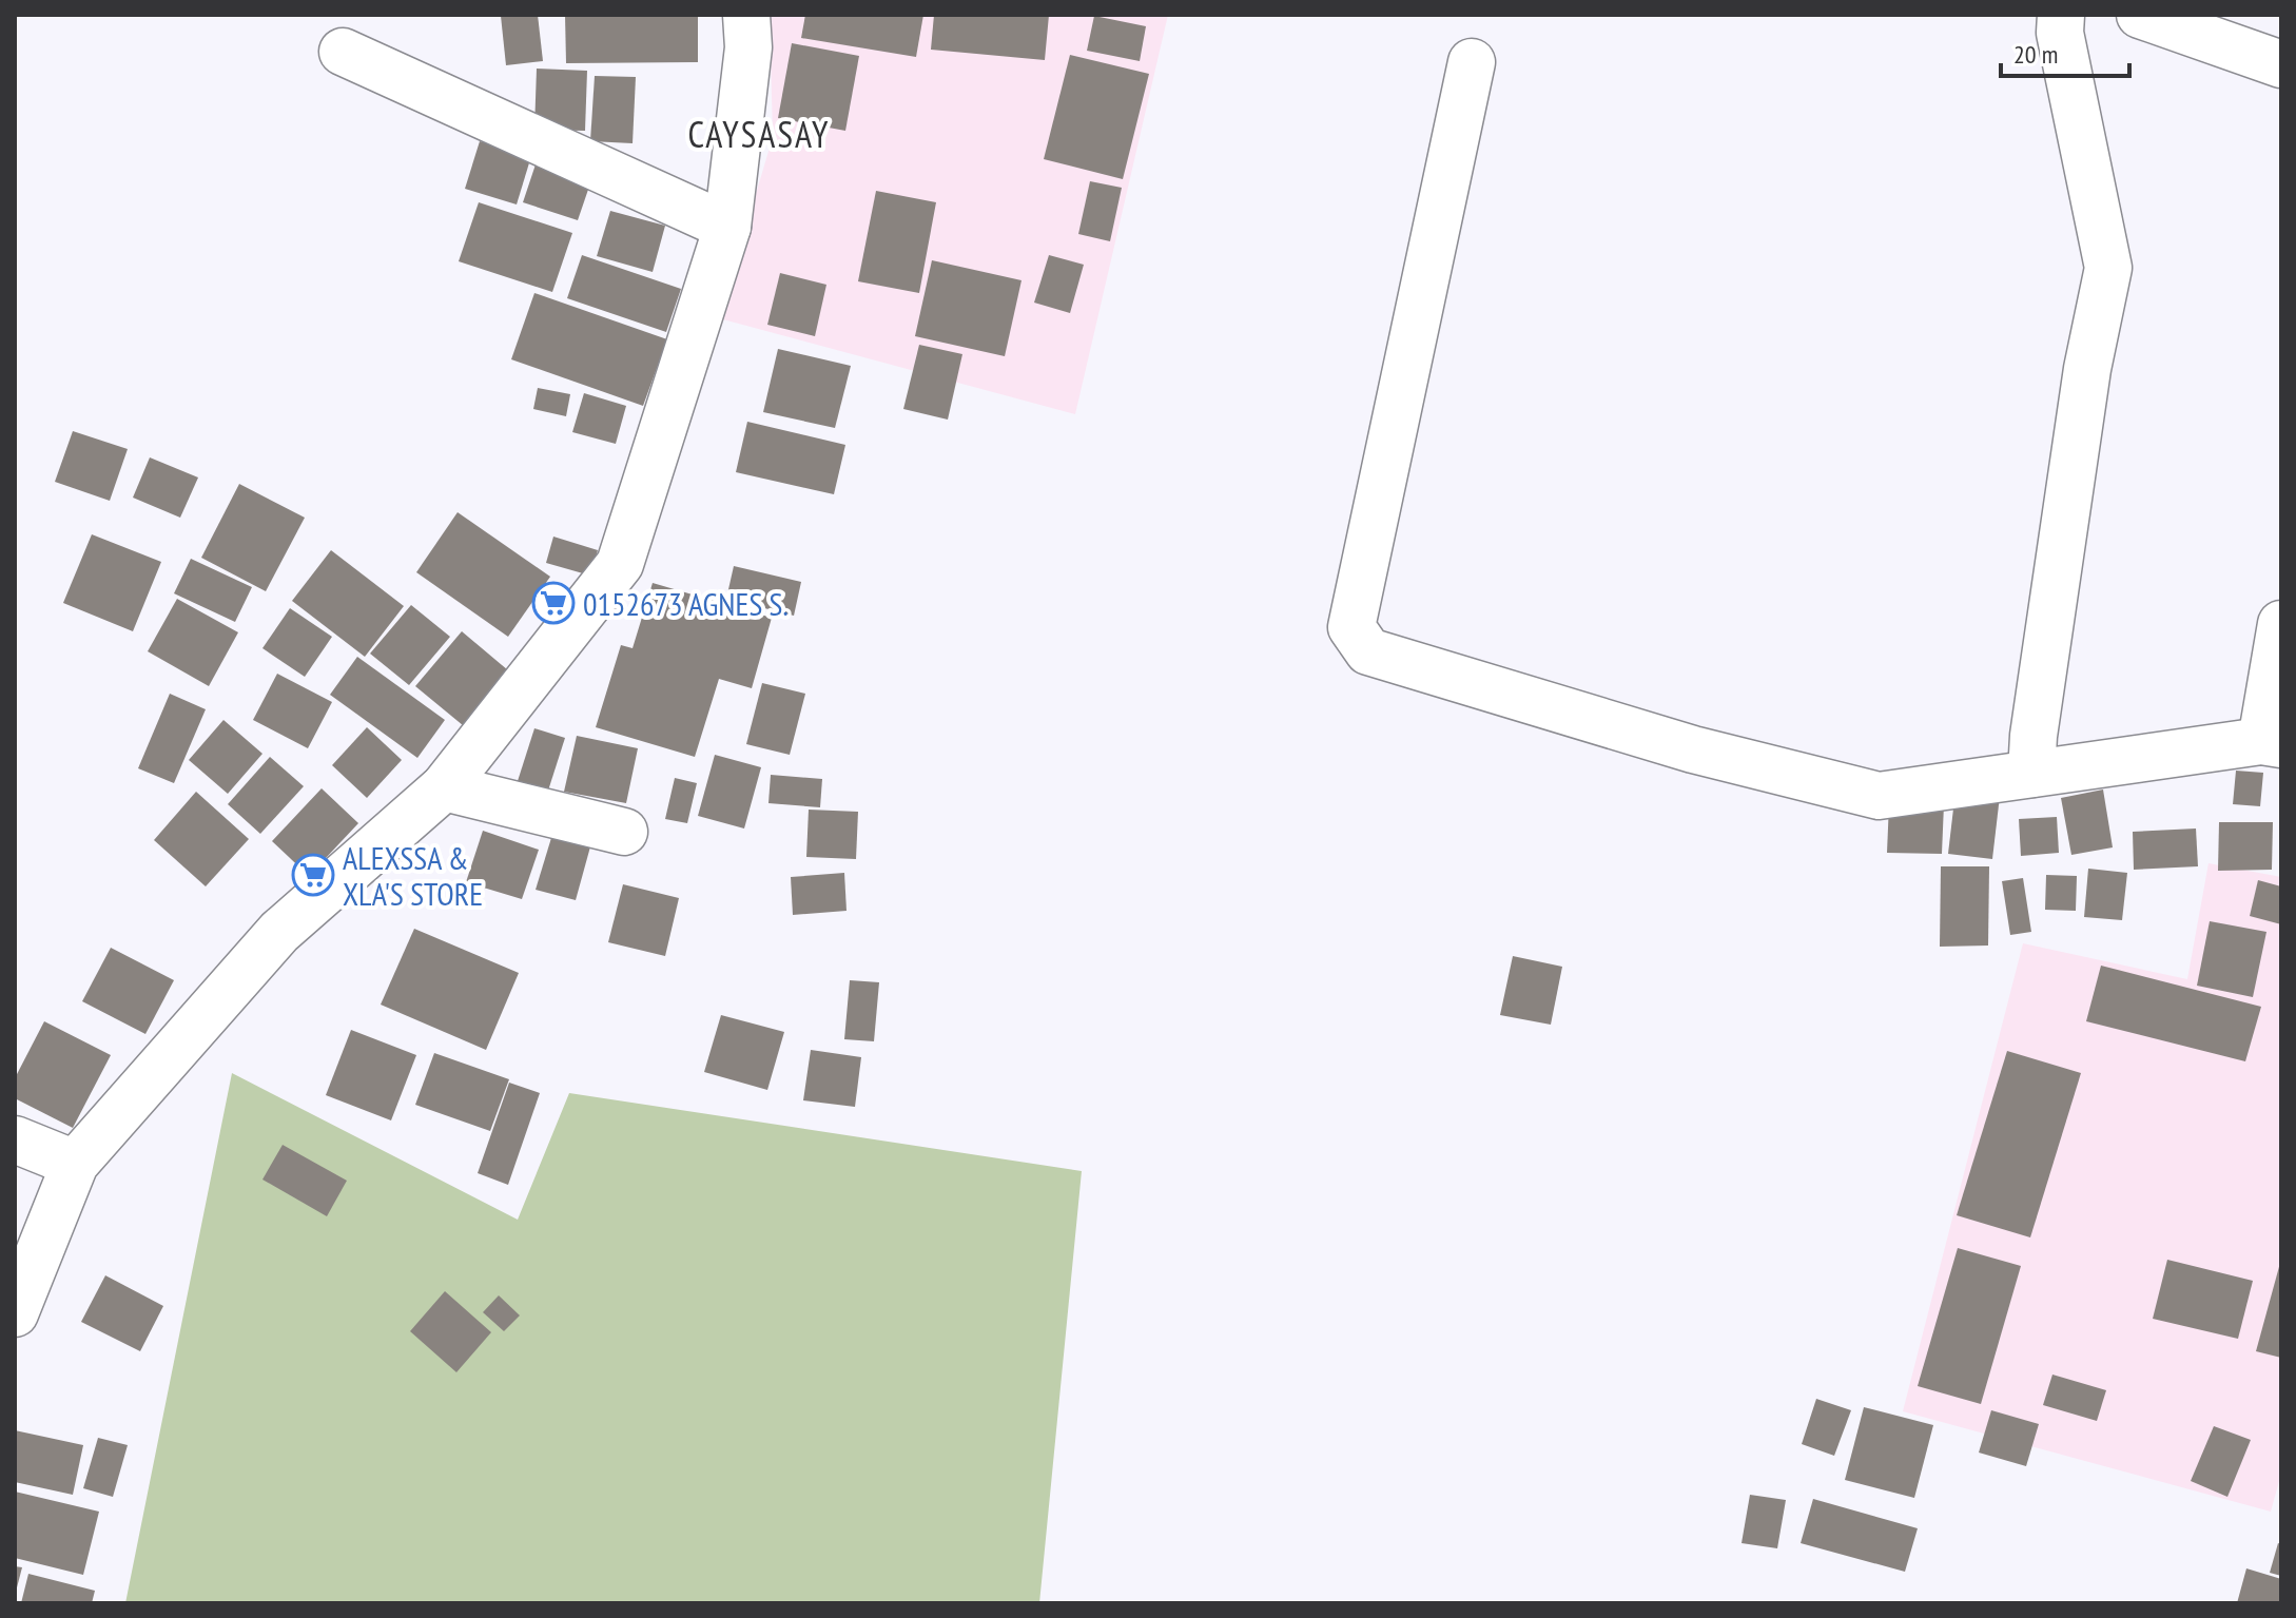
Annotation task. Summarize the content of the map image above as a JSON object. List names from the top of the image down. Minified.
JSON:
{"districts":["CAYSASAY"],"places":{"supermarket":["0152673 AGNES S.","ALEXSSA & XLA'S STORE"]},"scale_bar":"20 m"}
